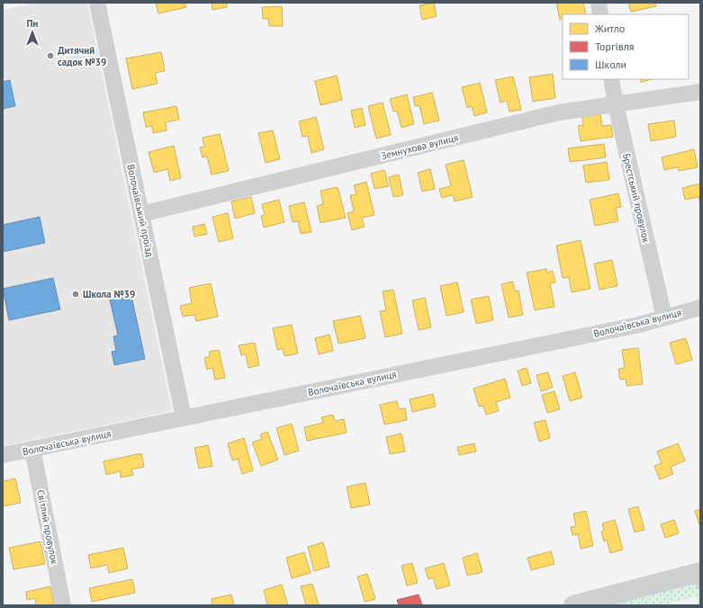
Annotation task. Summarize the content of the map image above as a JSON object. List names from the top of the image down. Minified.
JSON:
{"streets":{"street":["Земнухова вулиця","Брестський провулок","Волочаївський проїзд","Волочаївська вулиця","Світлий провулок"]},"crossings":[["Земнухова вулиця","Брестський провулок"],["Земнухова вулиця","Волочаївський проїзд"],["Брестський провулок","Волочаївська вулиця"],["Волочаївський проїзд","Волочаївська вулиця"],["Волочаївська вулиця","Світлий провулок"]],"places":["Дитячий садок №39","Школа №39"],"legend":["Житло","Торгівля","Школи"],"north":"top"}
